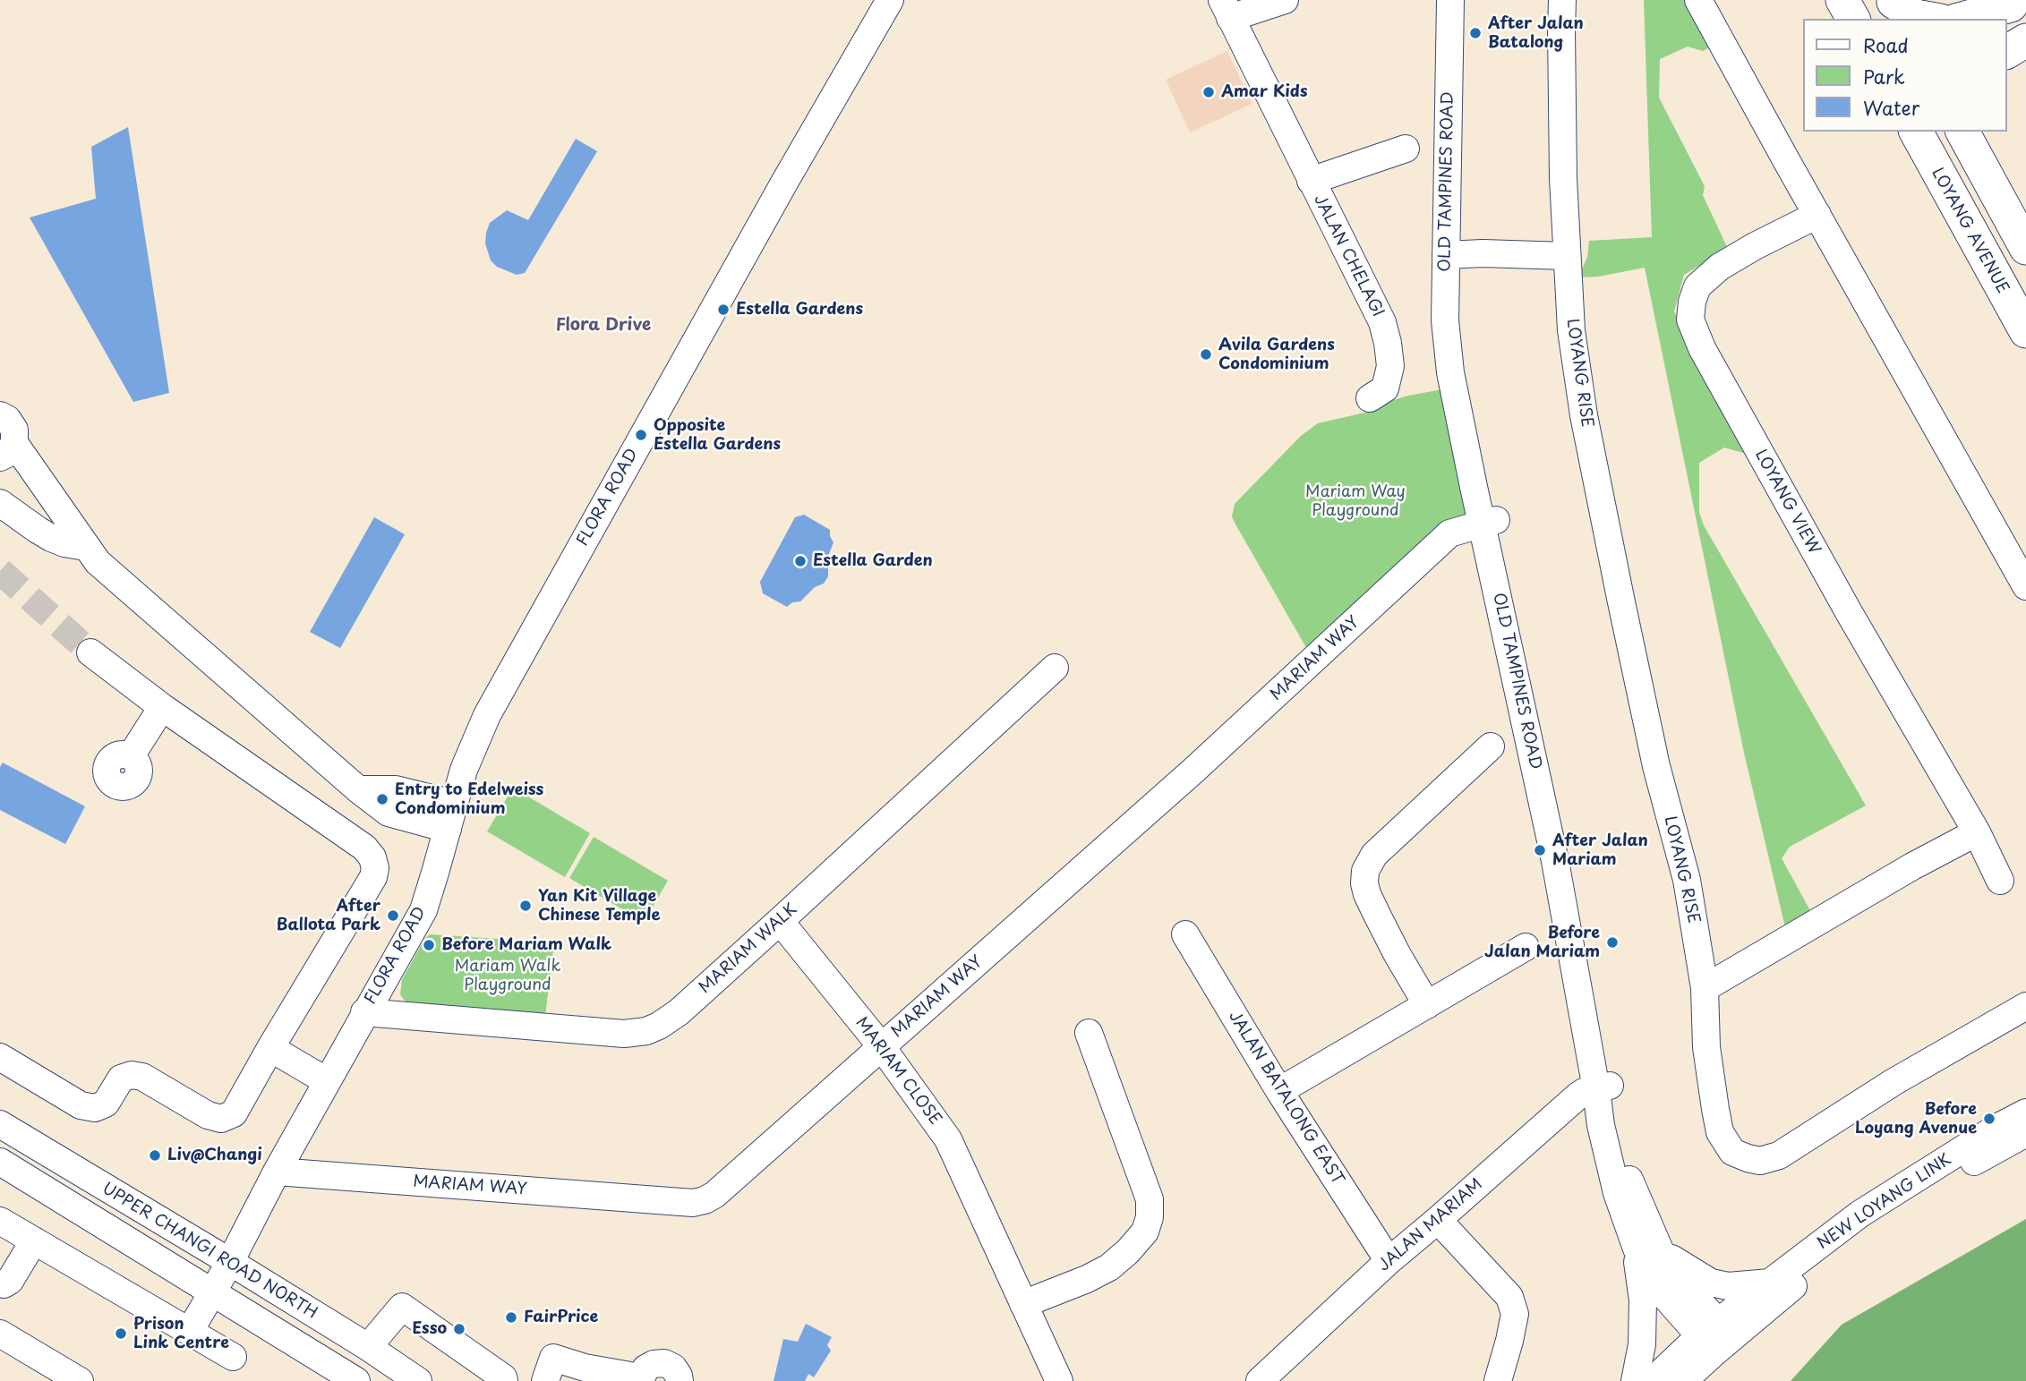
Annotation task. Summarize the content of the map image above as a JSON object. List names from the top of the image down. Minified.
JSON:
{"streets":{"main road":["LOYANG AVENUE"],"street":["OLD TAMPINES ROAD","JALAN CHELAGI","LOYANG RISE","FLORA ROAD","LOYANG VIEW","MARIAM WAY","MARIAM WALK","MARIAM CLOSE","JALAN BATALONG EAST","NEW LOYANG LINK","JALAN MARIAM","UPPER CHANGI ROAD NORTH"]},"crossings":[["OLD TAMPINES ROAD","MARIAM WAY"],["OLD TAMPINES ROAD","NEW LOYANG LINK"],["OLD TAMPINES ROAD","JALAN MARIAM"],["FLORA ROAD","MARIAM WALK"],["MARIAM WAY","MARIAM CLOSE"],["MARIAM WALK","MARIAM CLOSE"],["JALAN BATALONG EAST","JALAN MARIAM"]],"districts":["Flora Drive"],"parks":["Mariam Way Playground","Mariam Walk Playground"],"places":["After Jalan Batalong","Amar Kids","Estella Gardens","Avila Gardens Condominium","Opposite Estella Gardens","Estella Garden","Entry to Edelweiss Condominium","After Jalan Mariam","Yan Kit Village Chinese Temple","After Ballota Park","Before Jalan Mariam","Before Mariam Walk","Before Loyang Avenue","Liv@Changi","FairPrice","Esso","Prison Link Centre"],"legend":["Road","Park","Water"]}
